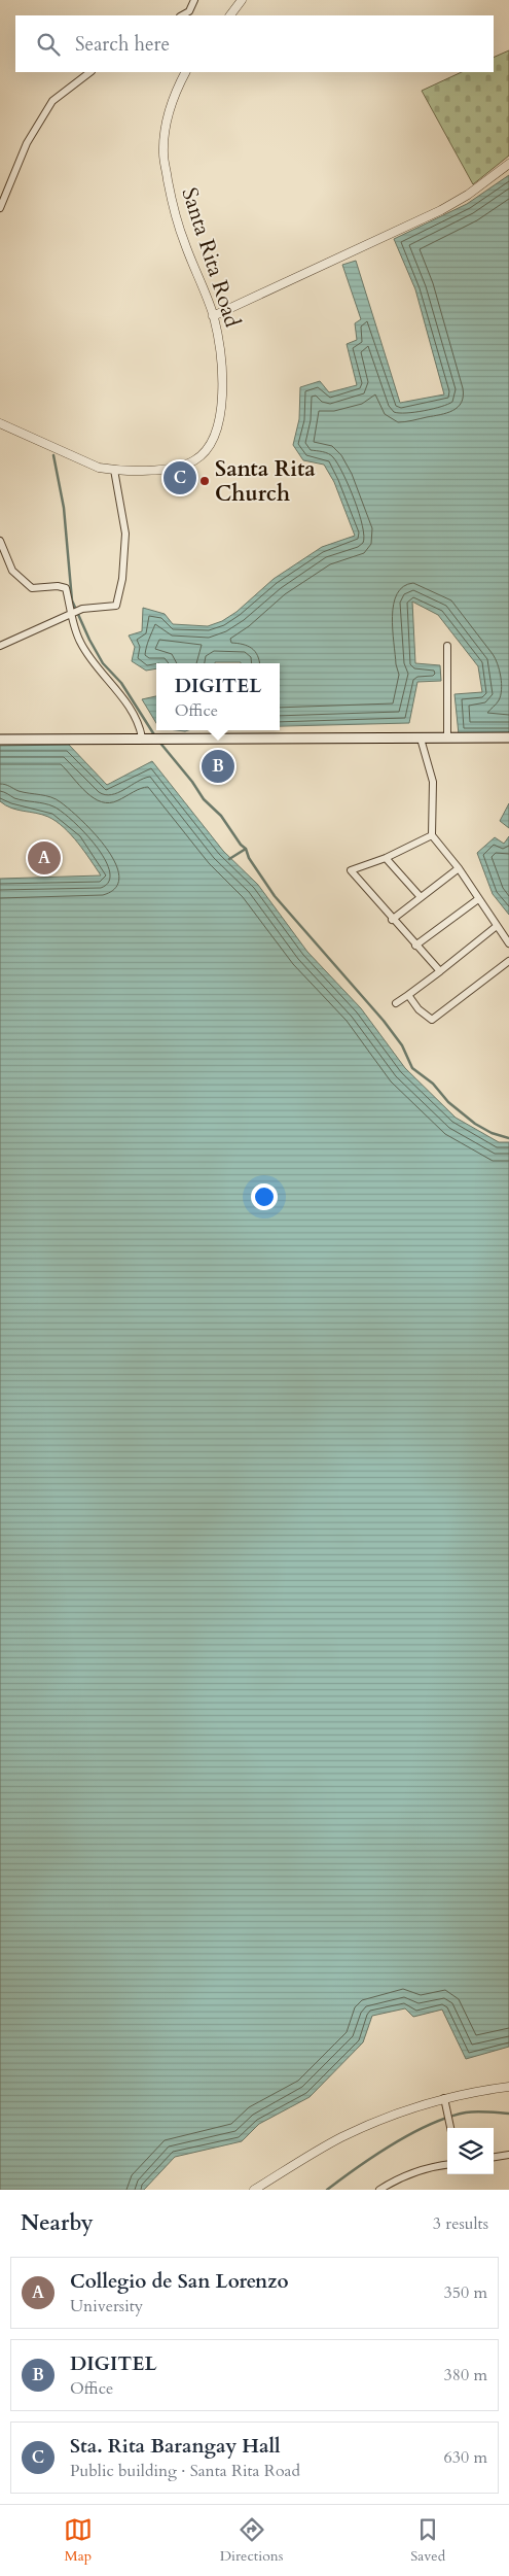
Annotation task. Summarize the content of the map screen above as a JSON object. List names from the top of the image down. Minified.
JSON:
{"streets":{"street":["Santa Rita Road"]},"places":["Santa Rita Church"],"page":{"search":"Search here","pins":["C","B","A"],"popup":["DIGITEL","Office"],"heading":["Nearby","3 results"],"list":[{"mark":"A","name":"Collegio de San Lorenzo","note":"University","value":"350 m"},{"mark":"B","name":"DIGITEL","note":"Office","value":"380 m"},{"mark":"C","name":"Sta. Rita Barangay Hall","note":"Public building · Santa Rita Road","value":"630 m"}],"nav":["Map","Directions","Saved"]}}
